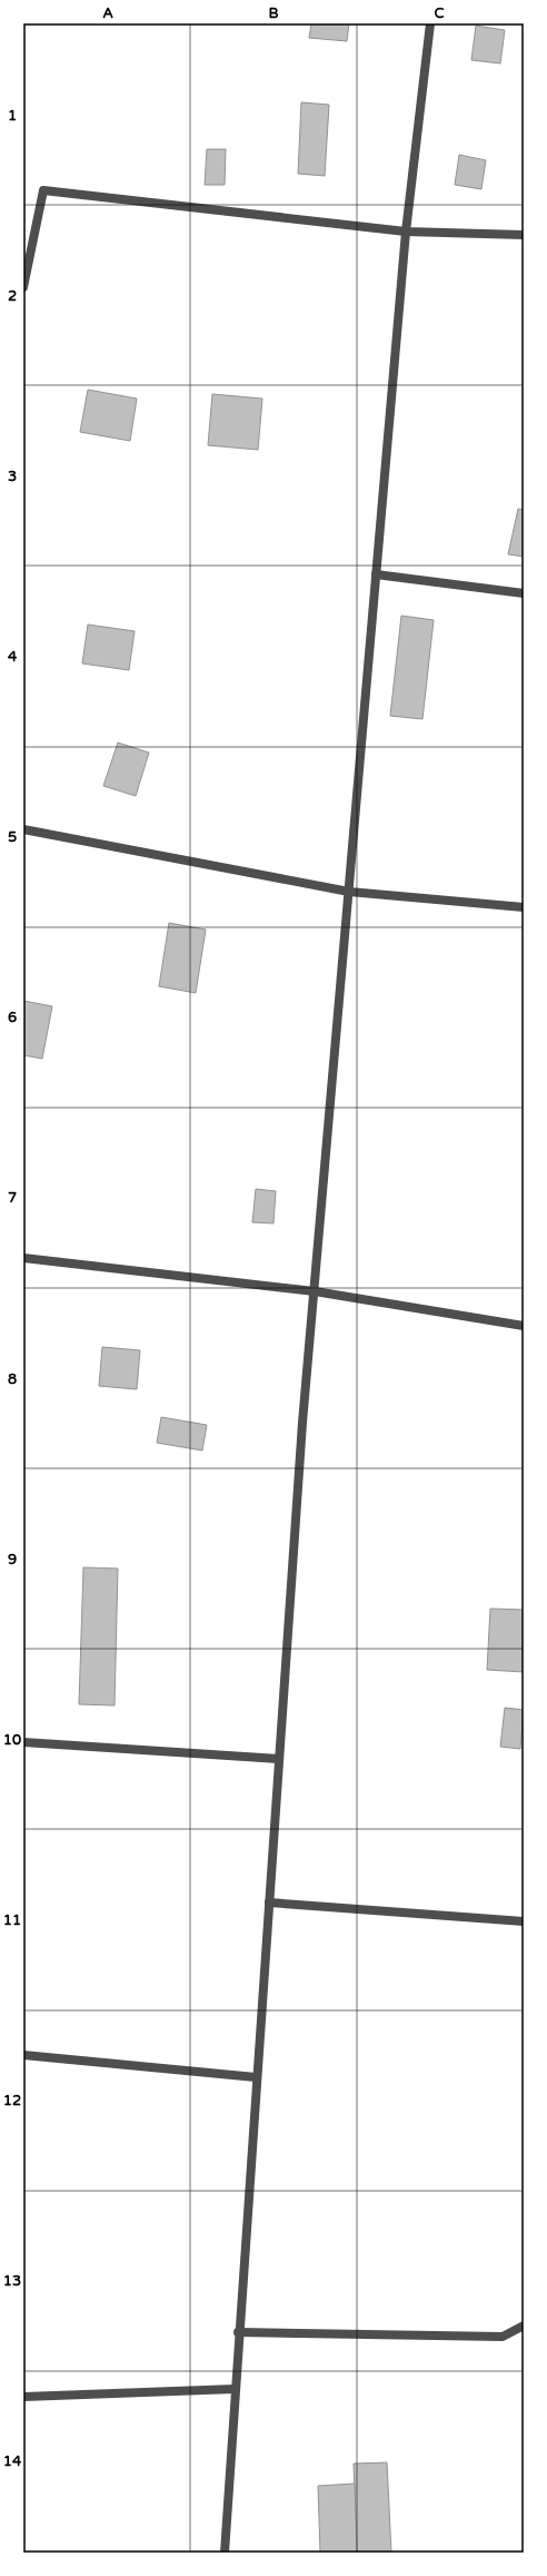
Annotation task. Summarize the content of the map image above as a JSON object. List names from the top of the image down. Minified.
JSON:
{"grid":{"columns":["A","B","C"],"rows":["1","2","3","4","5","6","7","8","9","10","11","12","13","14"]}}
